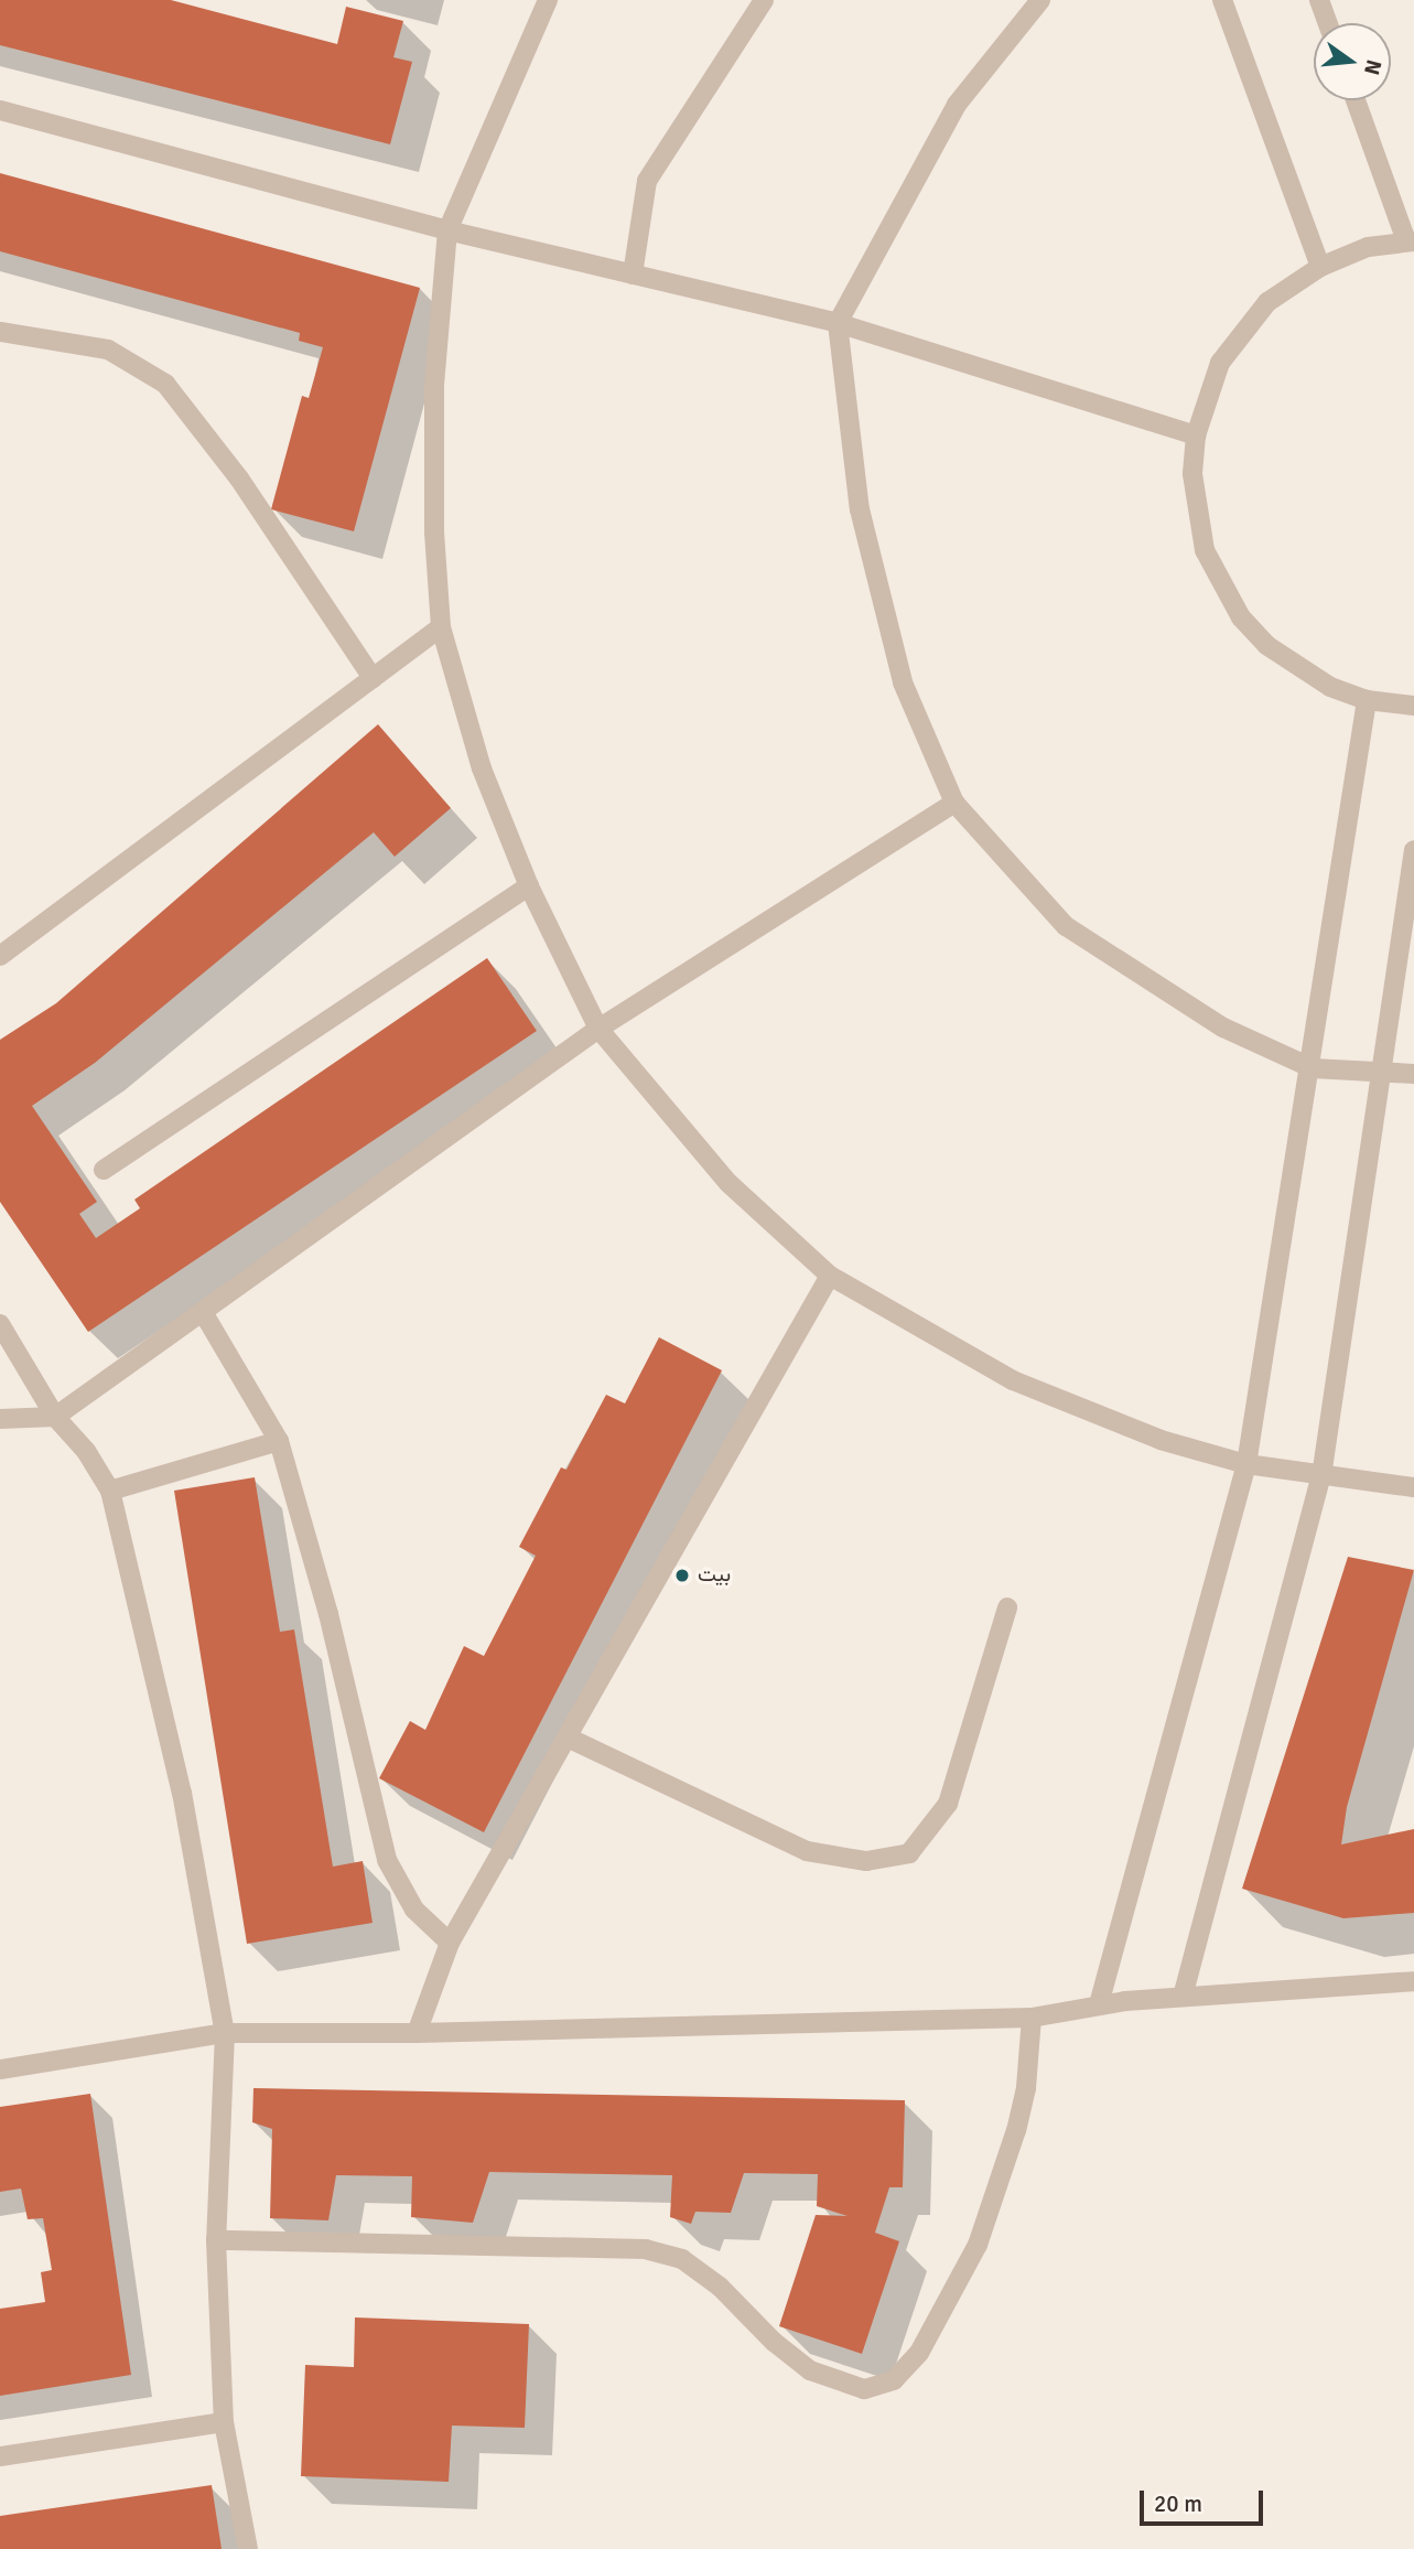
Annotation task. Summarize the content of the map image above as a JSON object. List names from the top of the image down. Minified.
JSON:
{"places":["بيت"],"scale_bar":"20 m","north":"right"}
